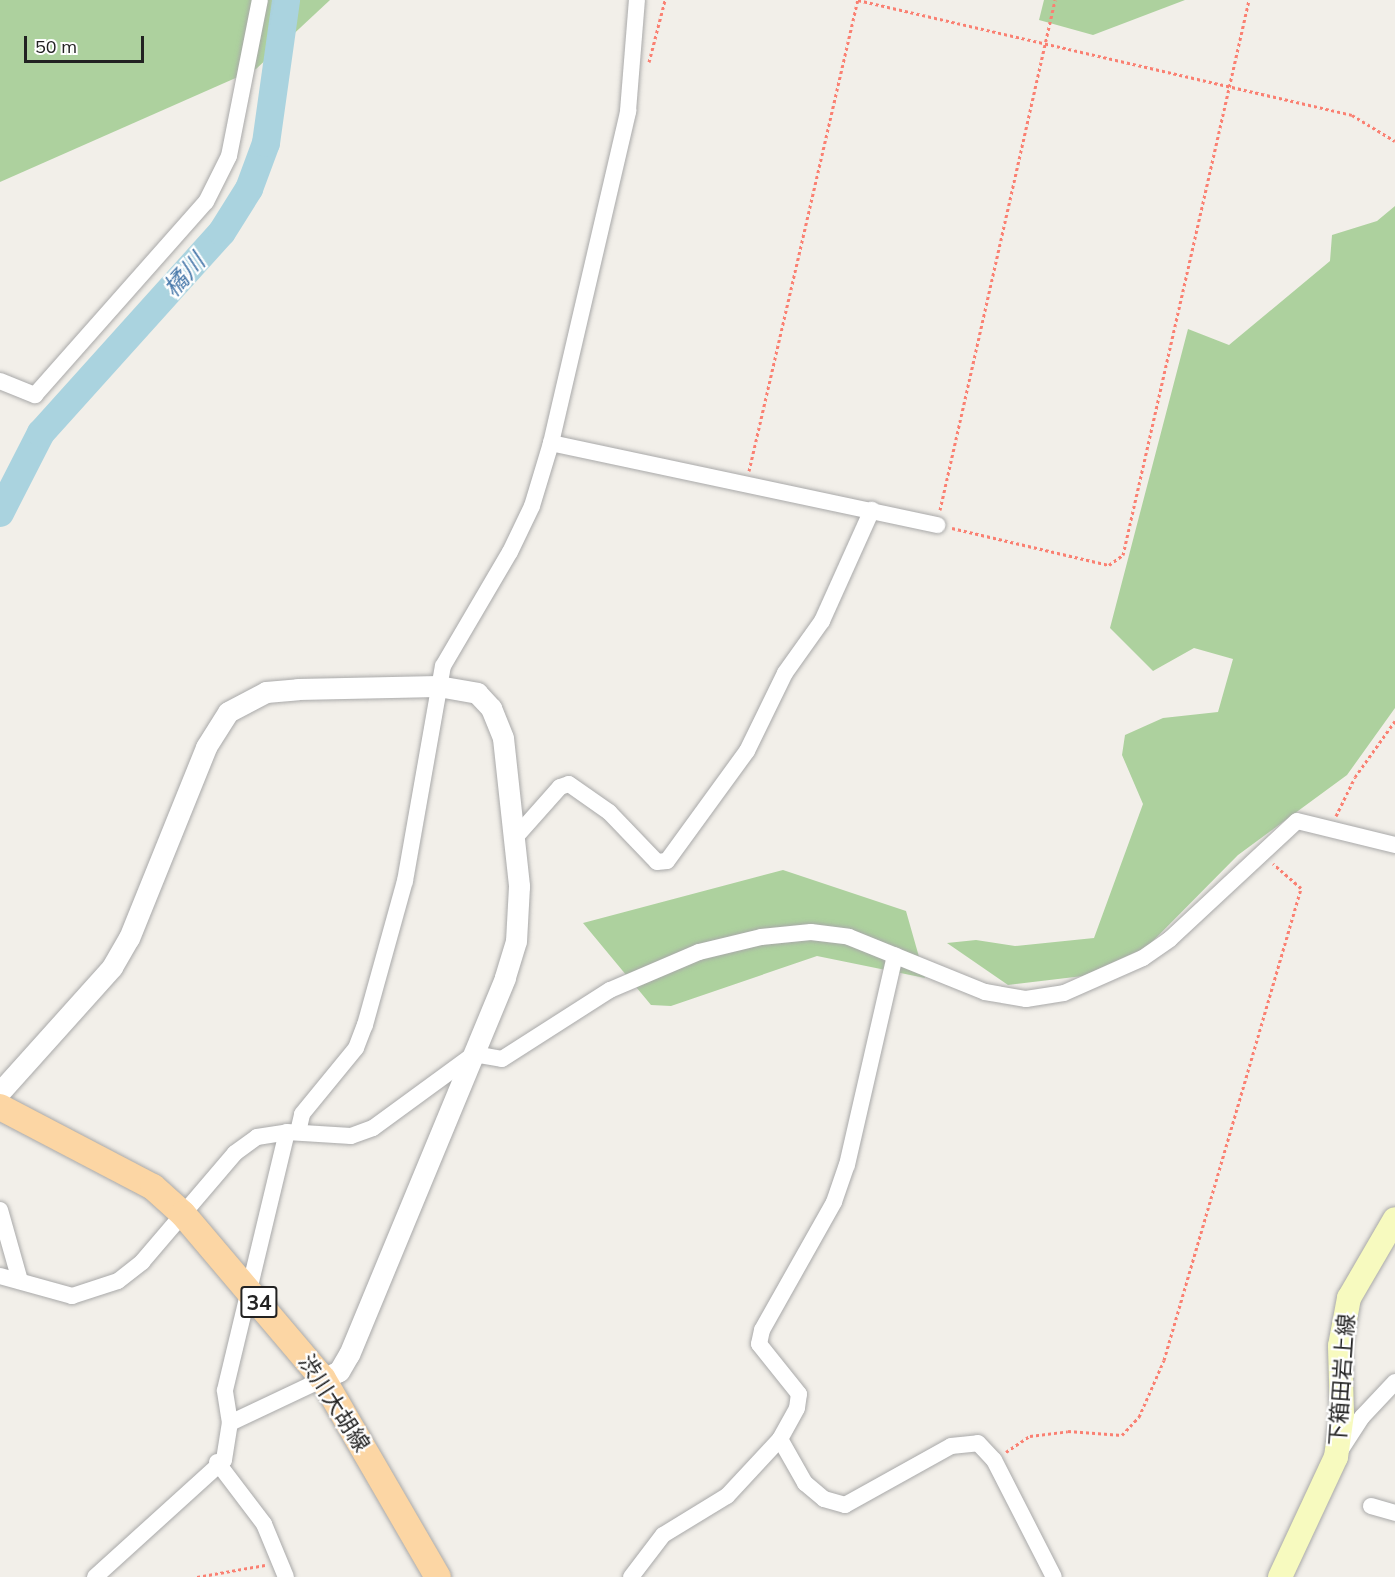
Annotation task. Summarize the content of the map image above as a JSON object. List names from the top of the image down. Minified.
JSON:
{"streets":{"main road":["34","下箱田岩上線","渋川大胡線"]},"water":["橘川"],"scale_bar":"50 m"}
